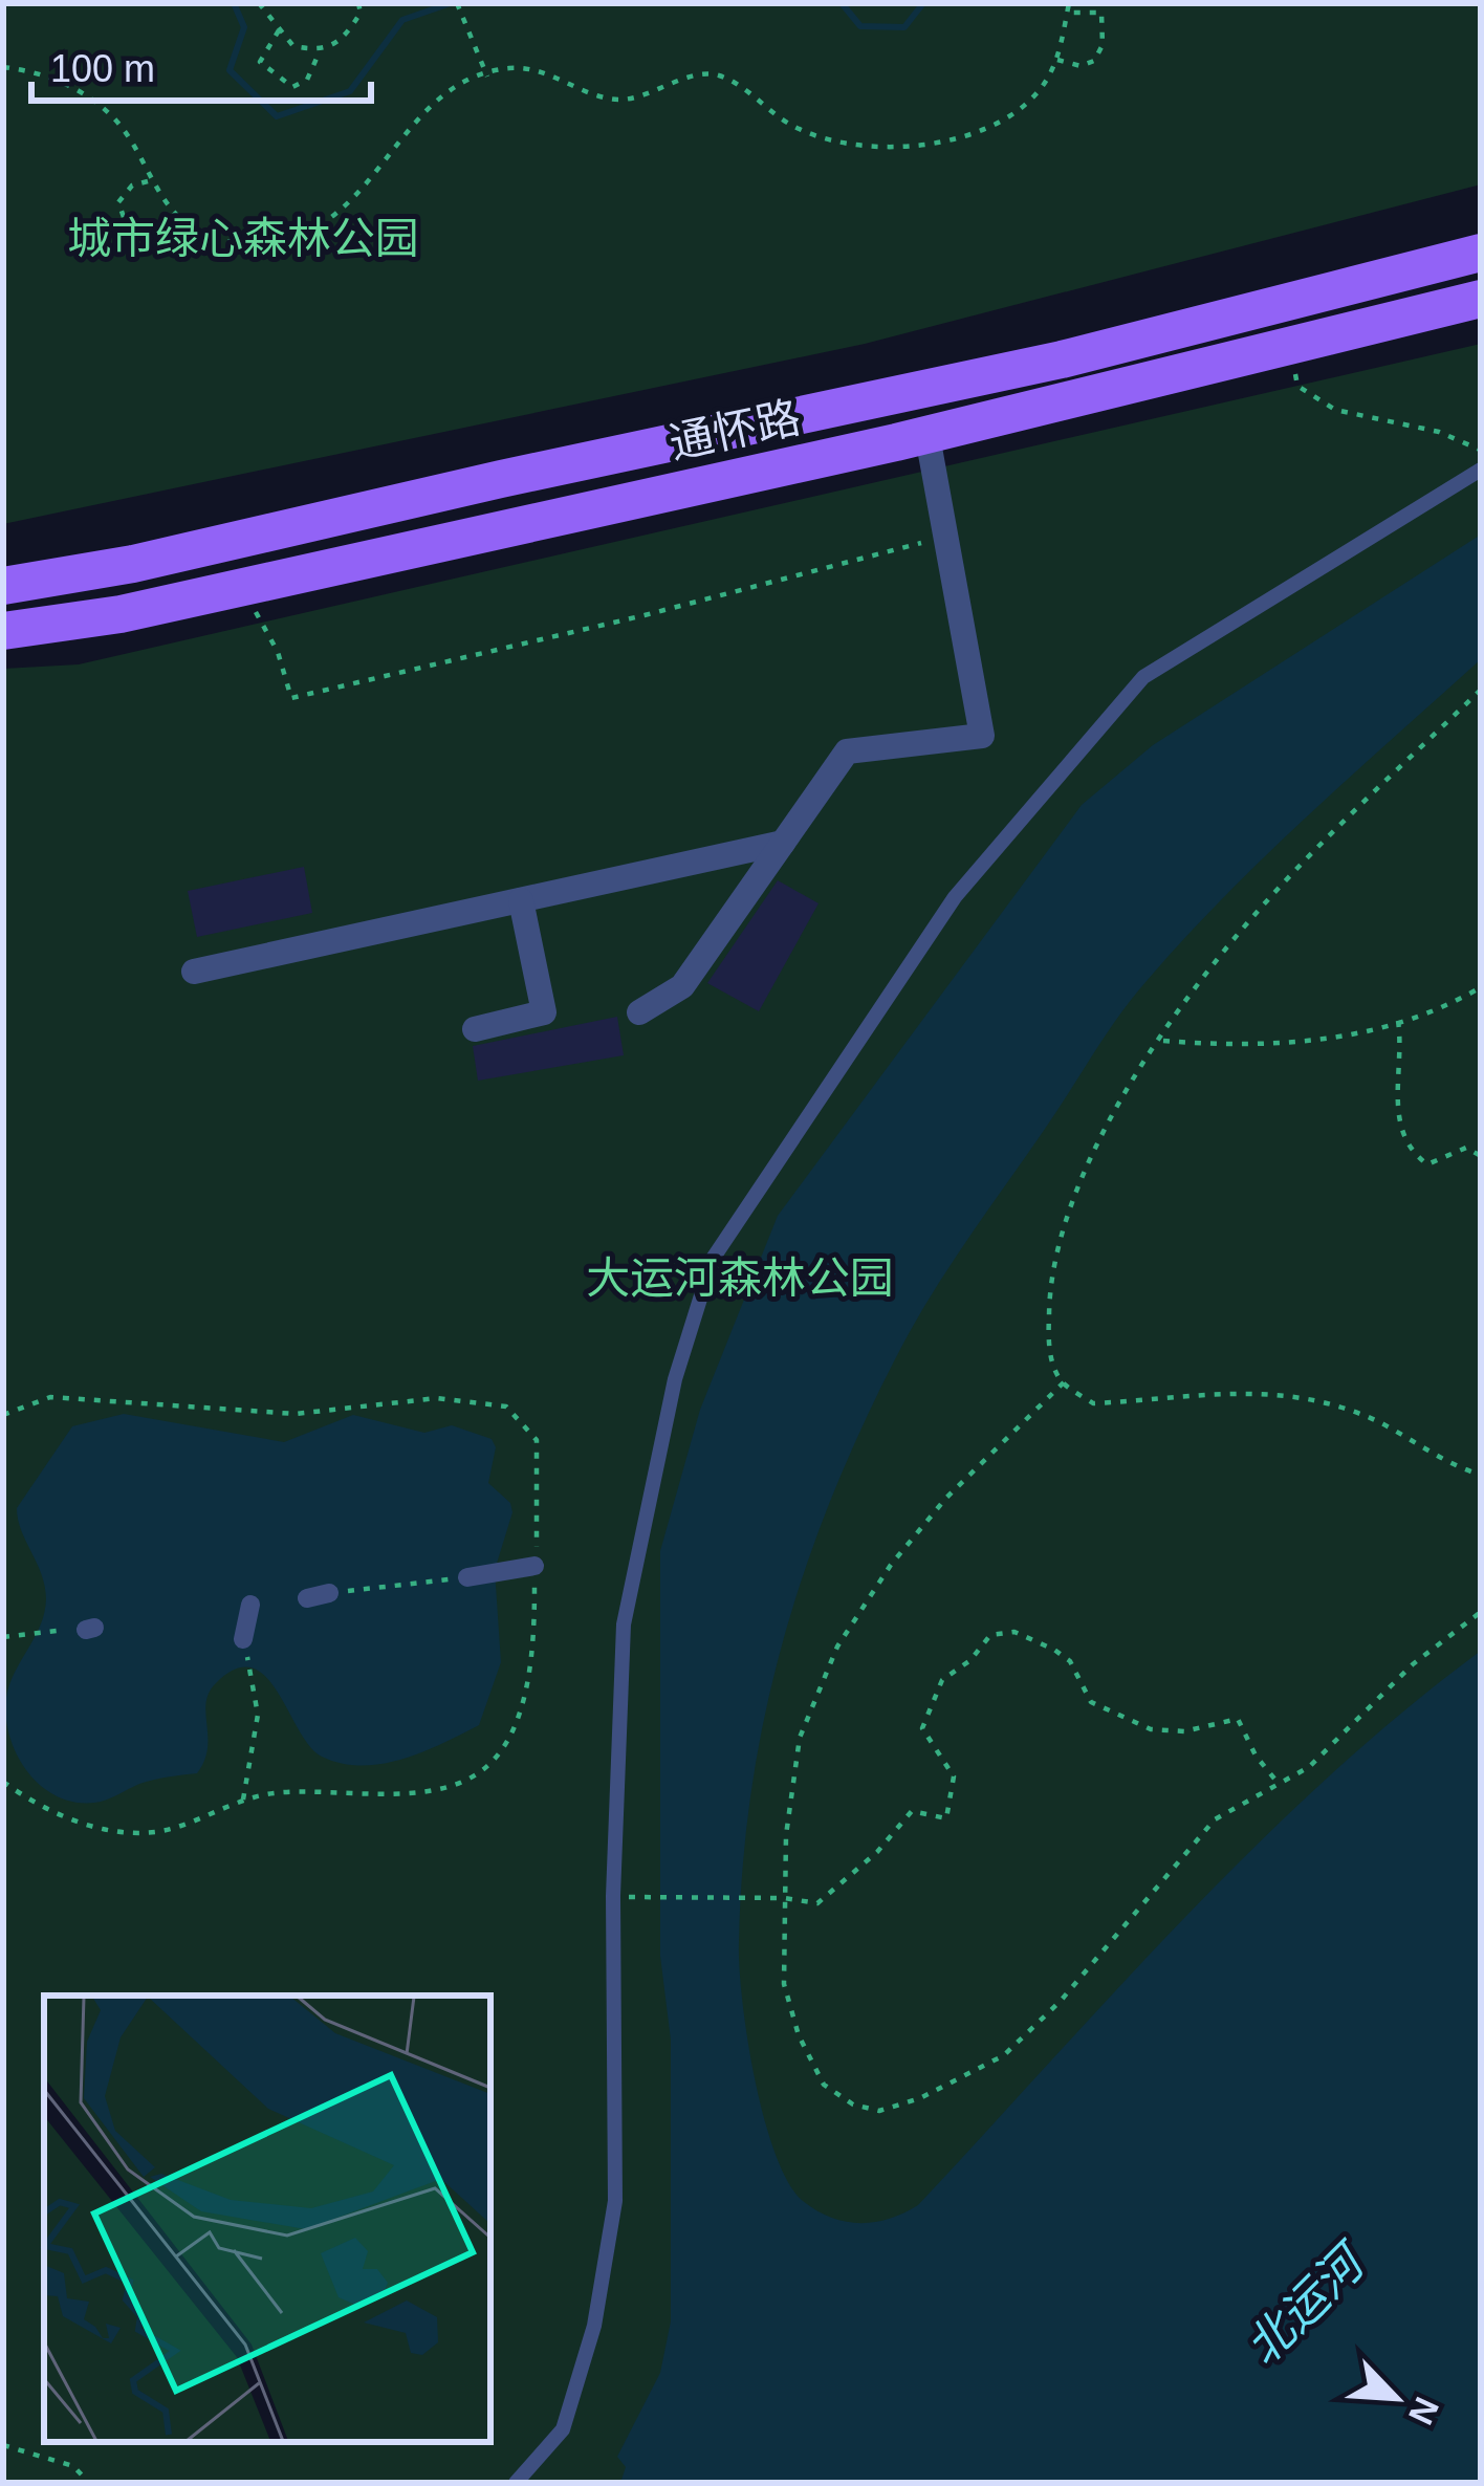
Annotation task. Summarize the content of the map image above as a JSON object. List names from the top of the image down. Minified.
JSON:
{"streets":{"main road":["通怀路"]},"water":["北运河"],"parks":["城市绿心森林公园","大运河森林公园"],"scale_bar":"100 m","north":"bottom right"}
